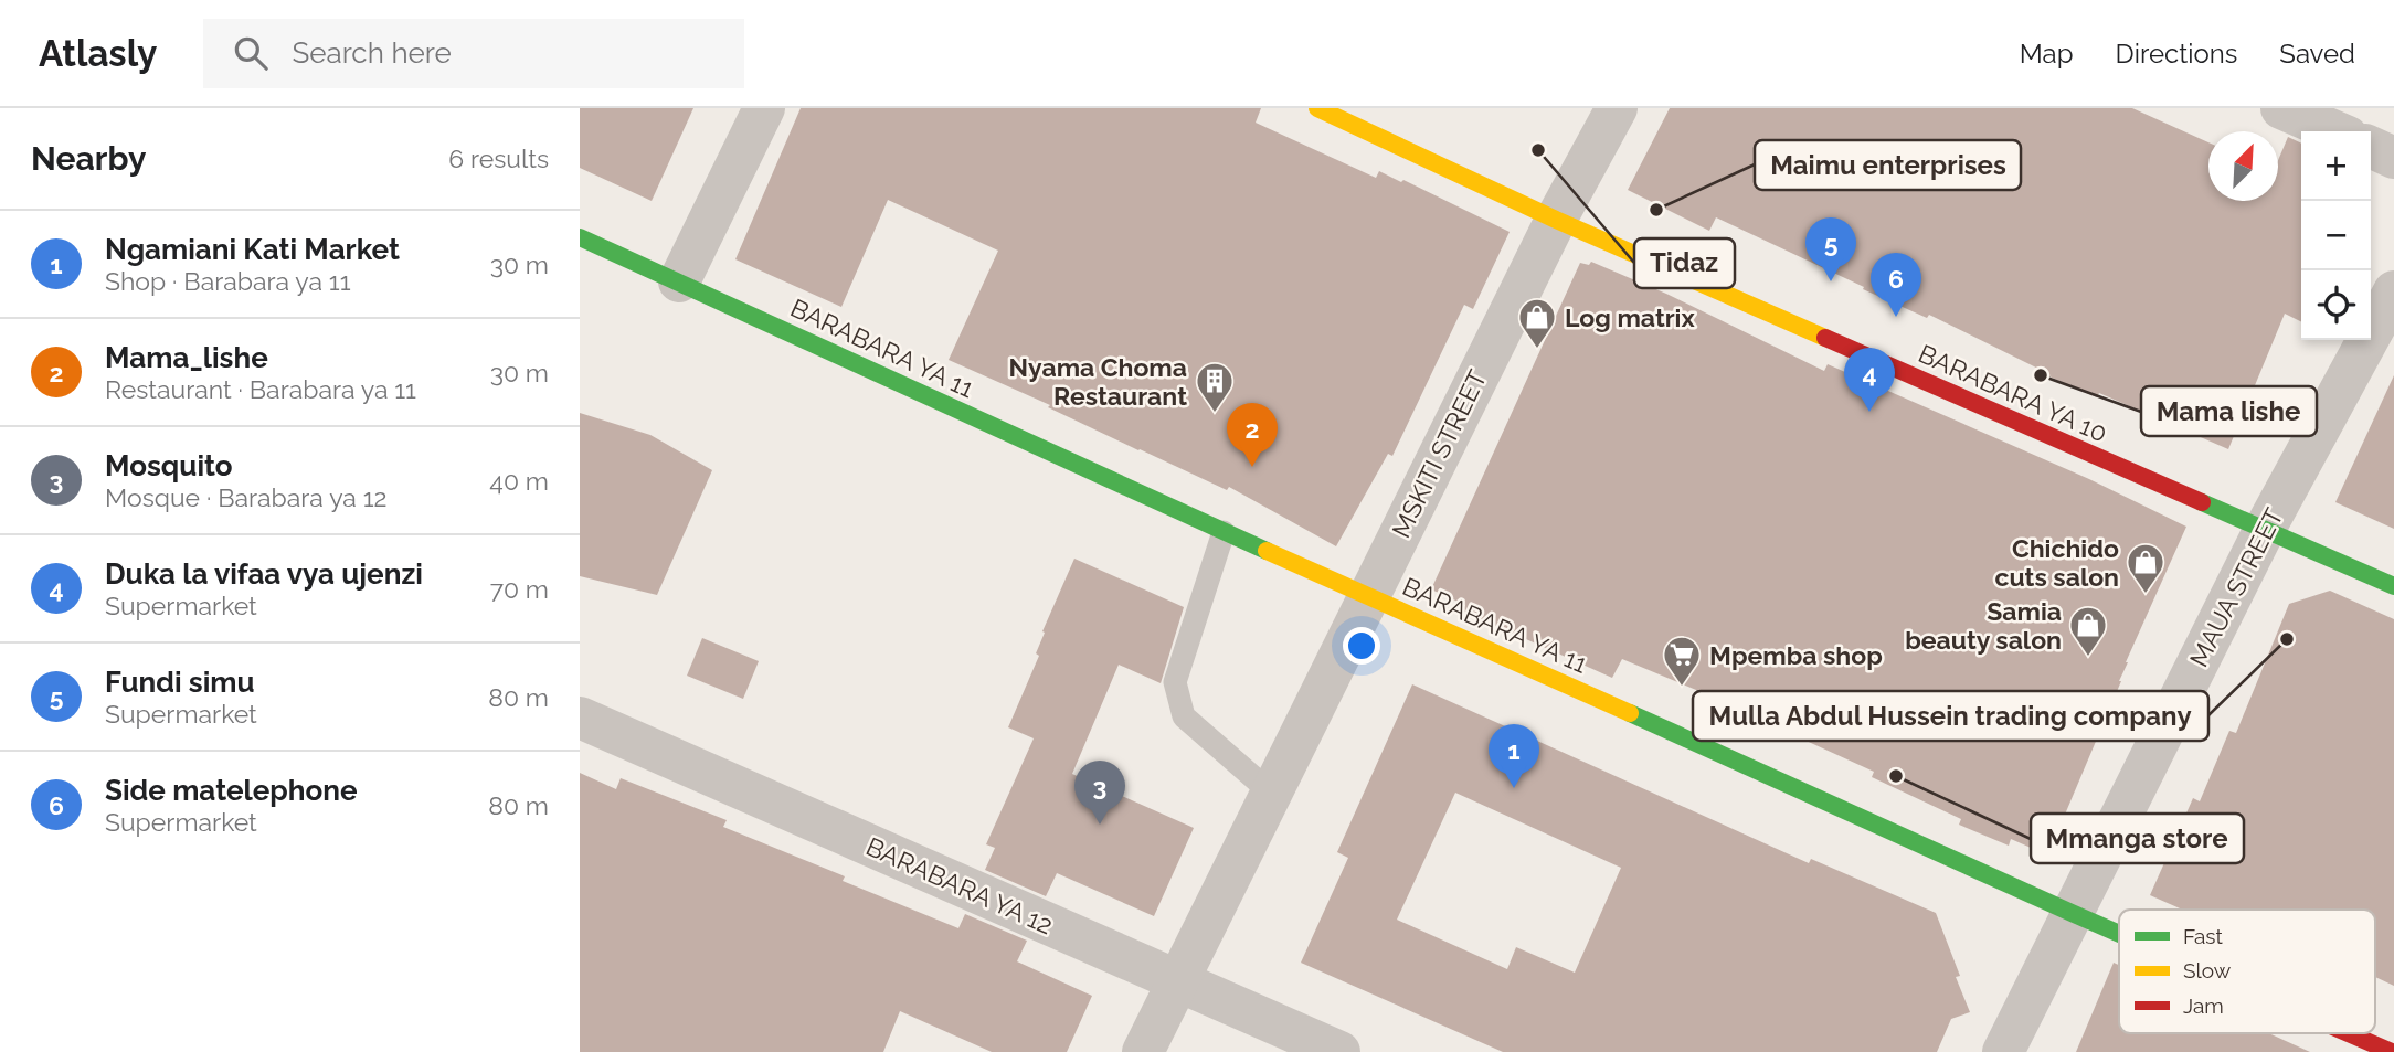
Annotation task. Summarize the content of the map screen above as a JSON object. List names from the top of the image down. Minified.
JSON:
{"streets":{"street":["BARABARA YA 11","BARABARA YA 10","MSKITI STREET","MAUA STREET","BARABARA YA 12"]},"crossings":[["BARABARA YA 11","MSKITI STREET"],["BARABARA YA 11","MAUA STREET"],["BARABARA YA 10","MSKITI STREET"],["BARABARA YA 10","MAUA STREET"],["MSKITI STREET","BARABARA YA 12"]],"places":{"other":["Tidaz","Maimu enterprises","Mama lishe","Mulla Abdul Hussein trading company","Mmanga store"],"shop":["Log matrix","Chichido cuts salon","Samia beauty salon"],"building":["Nyama Choma Restaurant"],"supermarket":["Mpemba shop"]},"legend":["Fast","Slow","Jam"],"north":"top right","page":{"header":"Atlasly","search":"Search here","nav":["Map","Directions","Saved"],"heading":["Nearby","6 results"],"map_buttons":["+","−"],"list":[{"mark":"1","name":"Ngamiani Kati Market","note":"Shop · Barabara ya 11","value":"30 m"},{"mark":"2","name":"Mama_lishe","note":"Restaurant · Barabara ya 11","value":"30 m"},{"mark":"3","name":"Mosquito","note":"Mosque · Barabara ya 12","value":"40 m"},{"mark":"4","name":"Duka la vifaa vya ujenzi","note":"Supermarket","value":"70 m"},{"mark":"5","name":"Fundi simu","note":"Supermarket","value":"80 m"},{"mark":"6","name":"Side matelephone","note":"Supermarket","value":"80 m"}],"pins":["5","6","4","2","1","3"]}}
